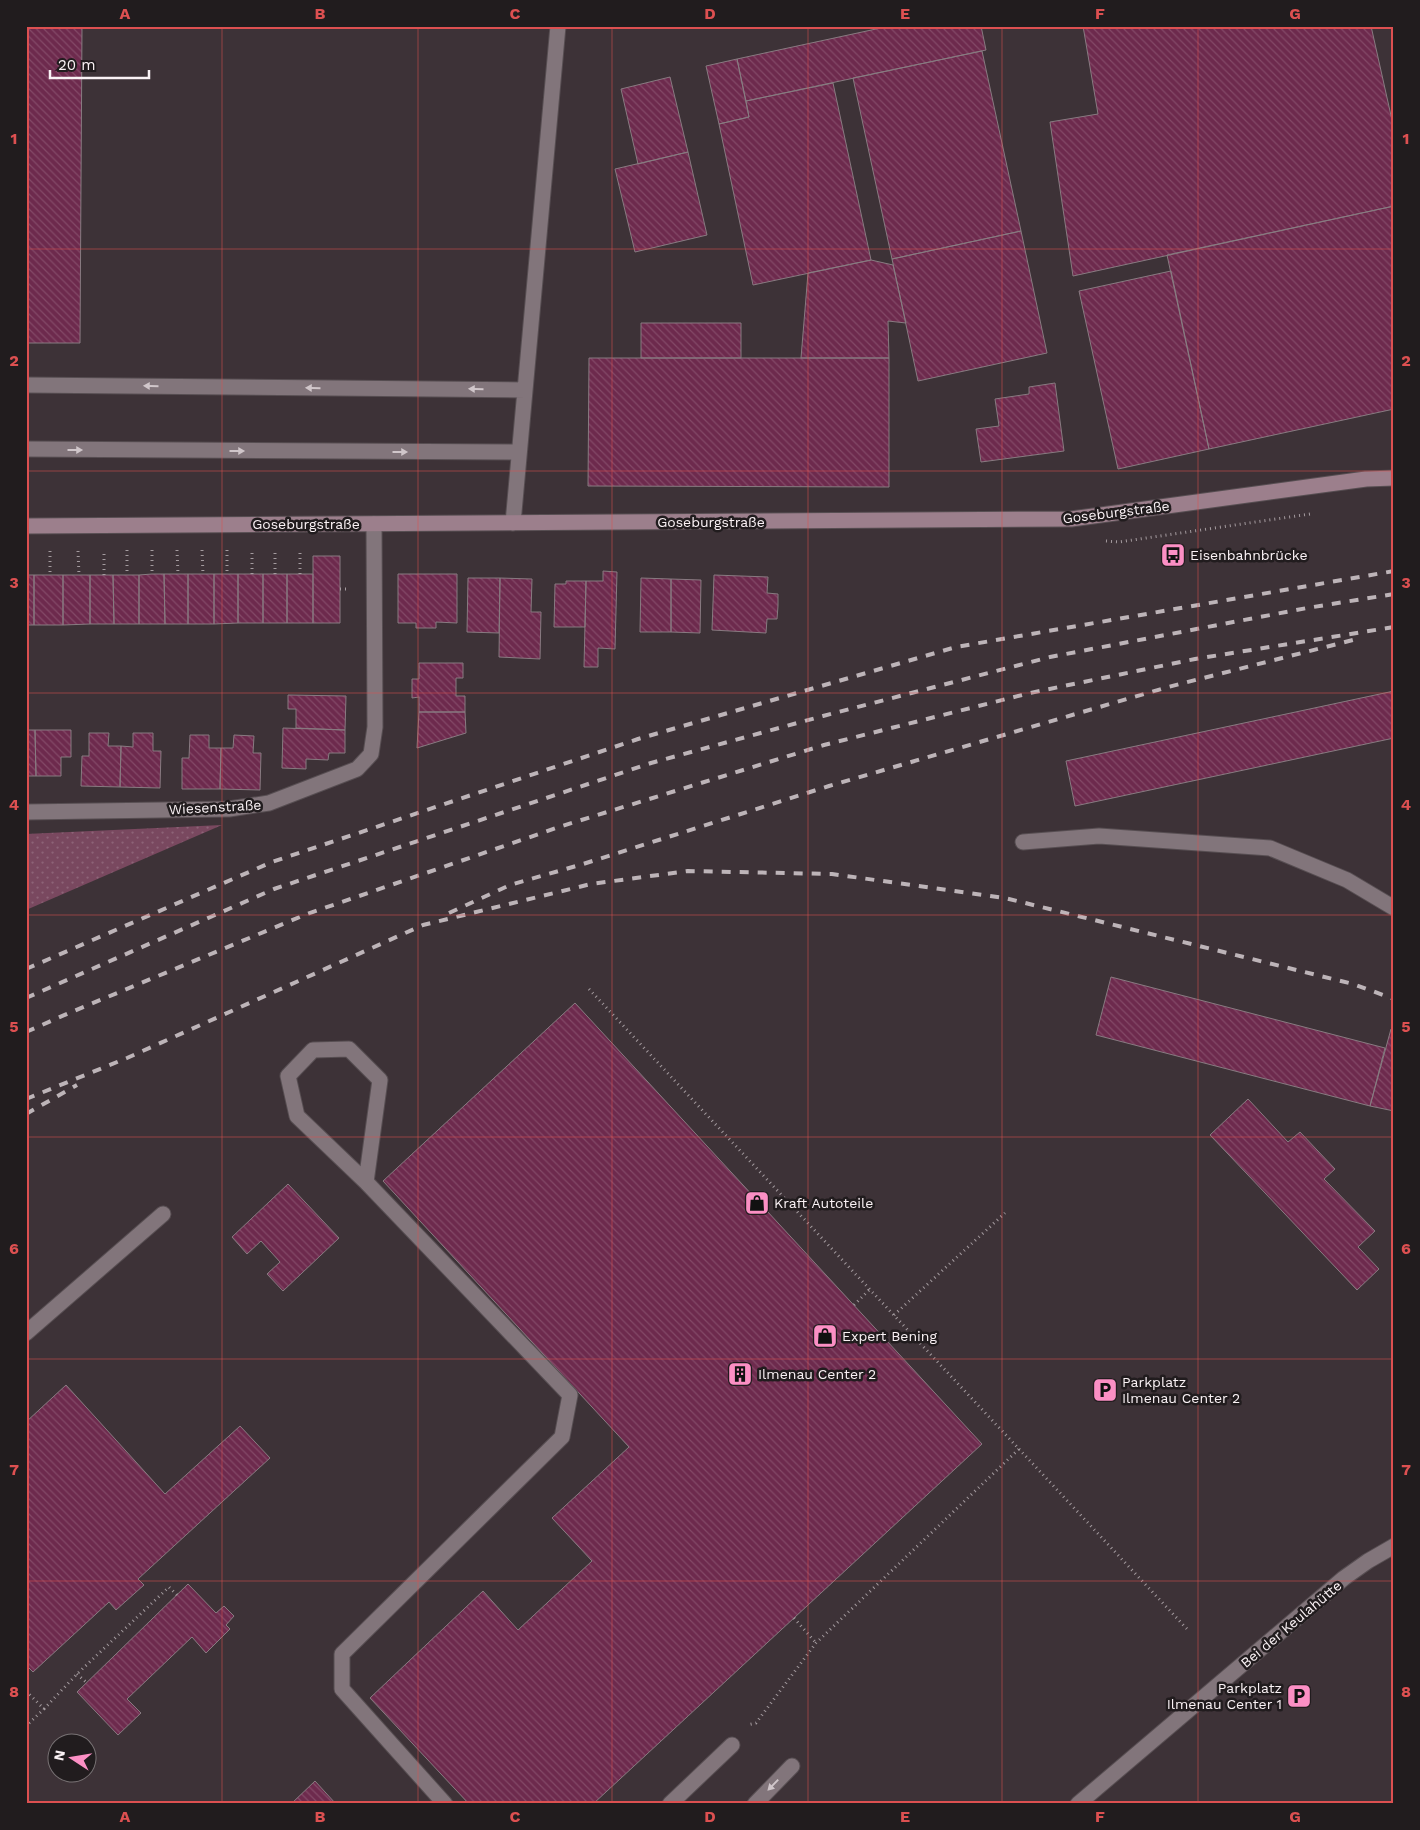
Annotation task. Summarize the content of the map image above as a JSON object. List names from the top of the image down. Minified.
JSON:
{"streets":{"street":["Goseburgstraße","Wiesenstraße","Bei der Keulahütte"]},"crossings":[["Goseburgstraße","Wiesenstraße"]],"places":{"bus stop":["Eisenbahnbrücke"],"shop":["Kraft Autoteile","Expert Bening"],"building":["Ilmenau Center 2"],"parking":["Parkplatz Ilmenau Center 2","Parkplatz Ilmenau Center 1"]},"scale_bar":"20 m","north":"left","grid":{"columns":["A","B","C","D","E","F","G"],"rows":["1","2","3","4","5","6","7","8"]}}
